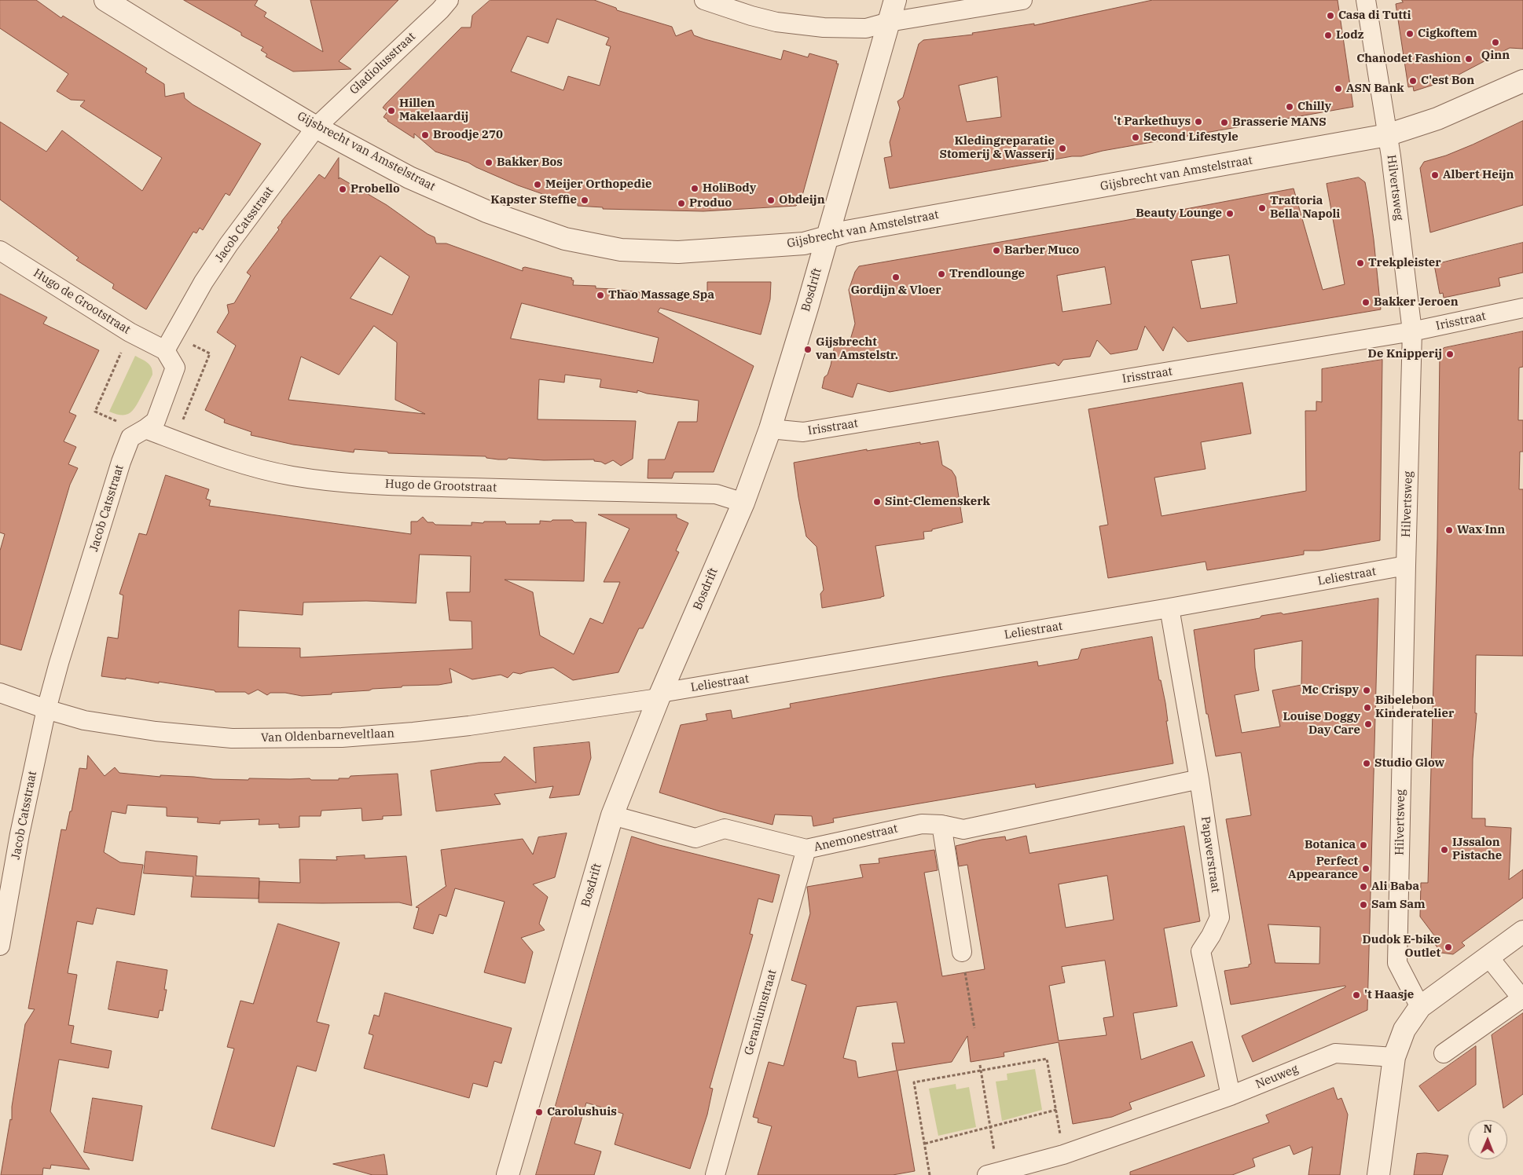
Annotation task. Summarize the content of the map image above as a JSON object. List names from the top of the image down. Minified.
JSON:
{"streets":{"street":["Gladiolusstraat","Gijsbrecht van Amstelstraat","Hilvertsweg","Jacob Catsstraat","Bosdrift","Hugo de Grootstraat","Irisstraat","Leliestraat","Van Oldenbarneveltlaan","Anemonestraat","Papaverstraat","Geraniumstraat","Neuweg"]},"crossings":[["Gladiolusstraat","Gijsbrecht van Amstelstraat"],["Gladiolusstraat","Jacob Catsstraat"],["Gijsbrecht van Amstelstraat","Hilvertsweg"],["Gijsbrecht van Amstelstraat","Jacob Catsstraat"],["Gijsbrecht van Amstelstraat","Bosdrift"],["Hilvertsweg","Irisstraat"],["Hilvertsweg","Leliestraat"],["Jacob Catsstraat","Hugo de Grootstraat"],["Jacob Catsstraat","Van Oldenbarneveltlaan"],["Bosdrift","Hugo de Grootstraat"],["Bosdrift","Irisstraat"],["Bosdrift","Leliestraat"],["Bosdrift","Van Oldenbarneveltlaan"],["Bosdrift","Anemonestraat"],["Leliestraat","Van Oldenbarneveltlaan"],["Leliestraat","Papaverstraat"],["Anemonestraat","Papaverstraat"],["Anemonestraat","Geraniumstraat"],["Papaverstraat","Neuweg"]],"places":["Casa di Tutti","Cigkoftem","Lodz","Qinn","Chanodet Fashion","C'est Bon","ASN Bank","Chilly","Hillen Makelaardij","'t Parkethuys","Brasserie MANS","Broodje 270","Second Lifestyle","Kledingreparatie Stomerij & Wasserij","Bakker Bos","Albert Heijn","Meijer Orthopedie","HoliBody","Probello","Kapster Steffie","Obdeijn","Produo","Trattoria Bella Napoli","Beauty Lounge","Barber Muco","Trekpleister","Trendlounge","Gordijn & Vloer","Thao Massage Spa","Bakker Jeroen","Gijsbrecht van Amstelstr.","De Knipperij","Sint-Clemenskerk","Wax Inn","Mc Crispy","Bibelebon Kinderatelier","Louise Doggy Day Care","Studio Glow","Botanica","IJssalon Pistache","Perfect Appearance","Ali Baba","Sam Sam","Dudok E-bike Outlet","'t Haasje","Carolushuis"],"north":"top"}
